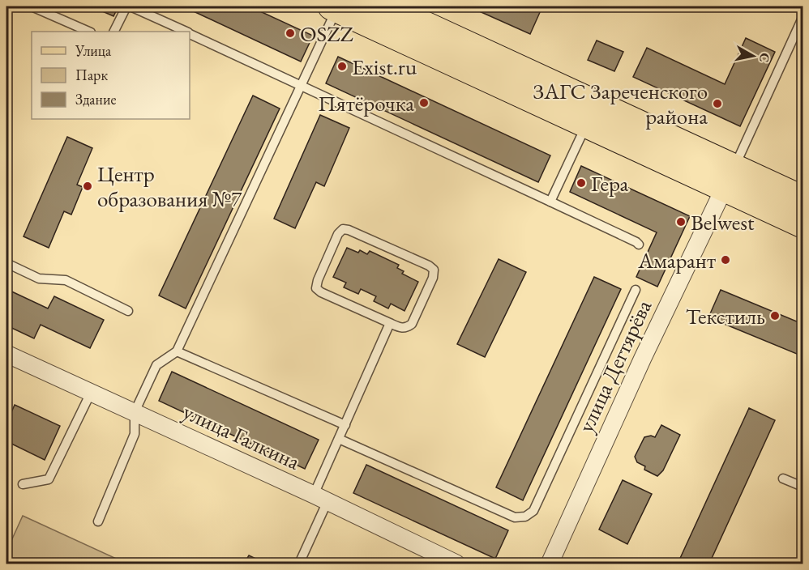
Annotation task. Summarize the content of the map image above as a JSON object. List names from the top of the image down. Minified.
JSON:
{"streets":{"street":["улица Дегтярёва","улица Галкина"]},"places":["OSZZ","Exist.ru","Пятёрочка","ЗАГС Зареченского района","Гера","Центр образования №7","Belwest","Амарант","Текстиль"],"legend":["Улица","Парк","Здание"],"north":"right"}
